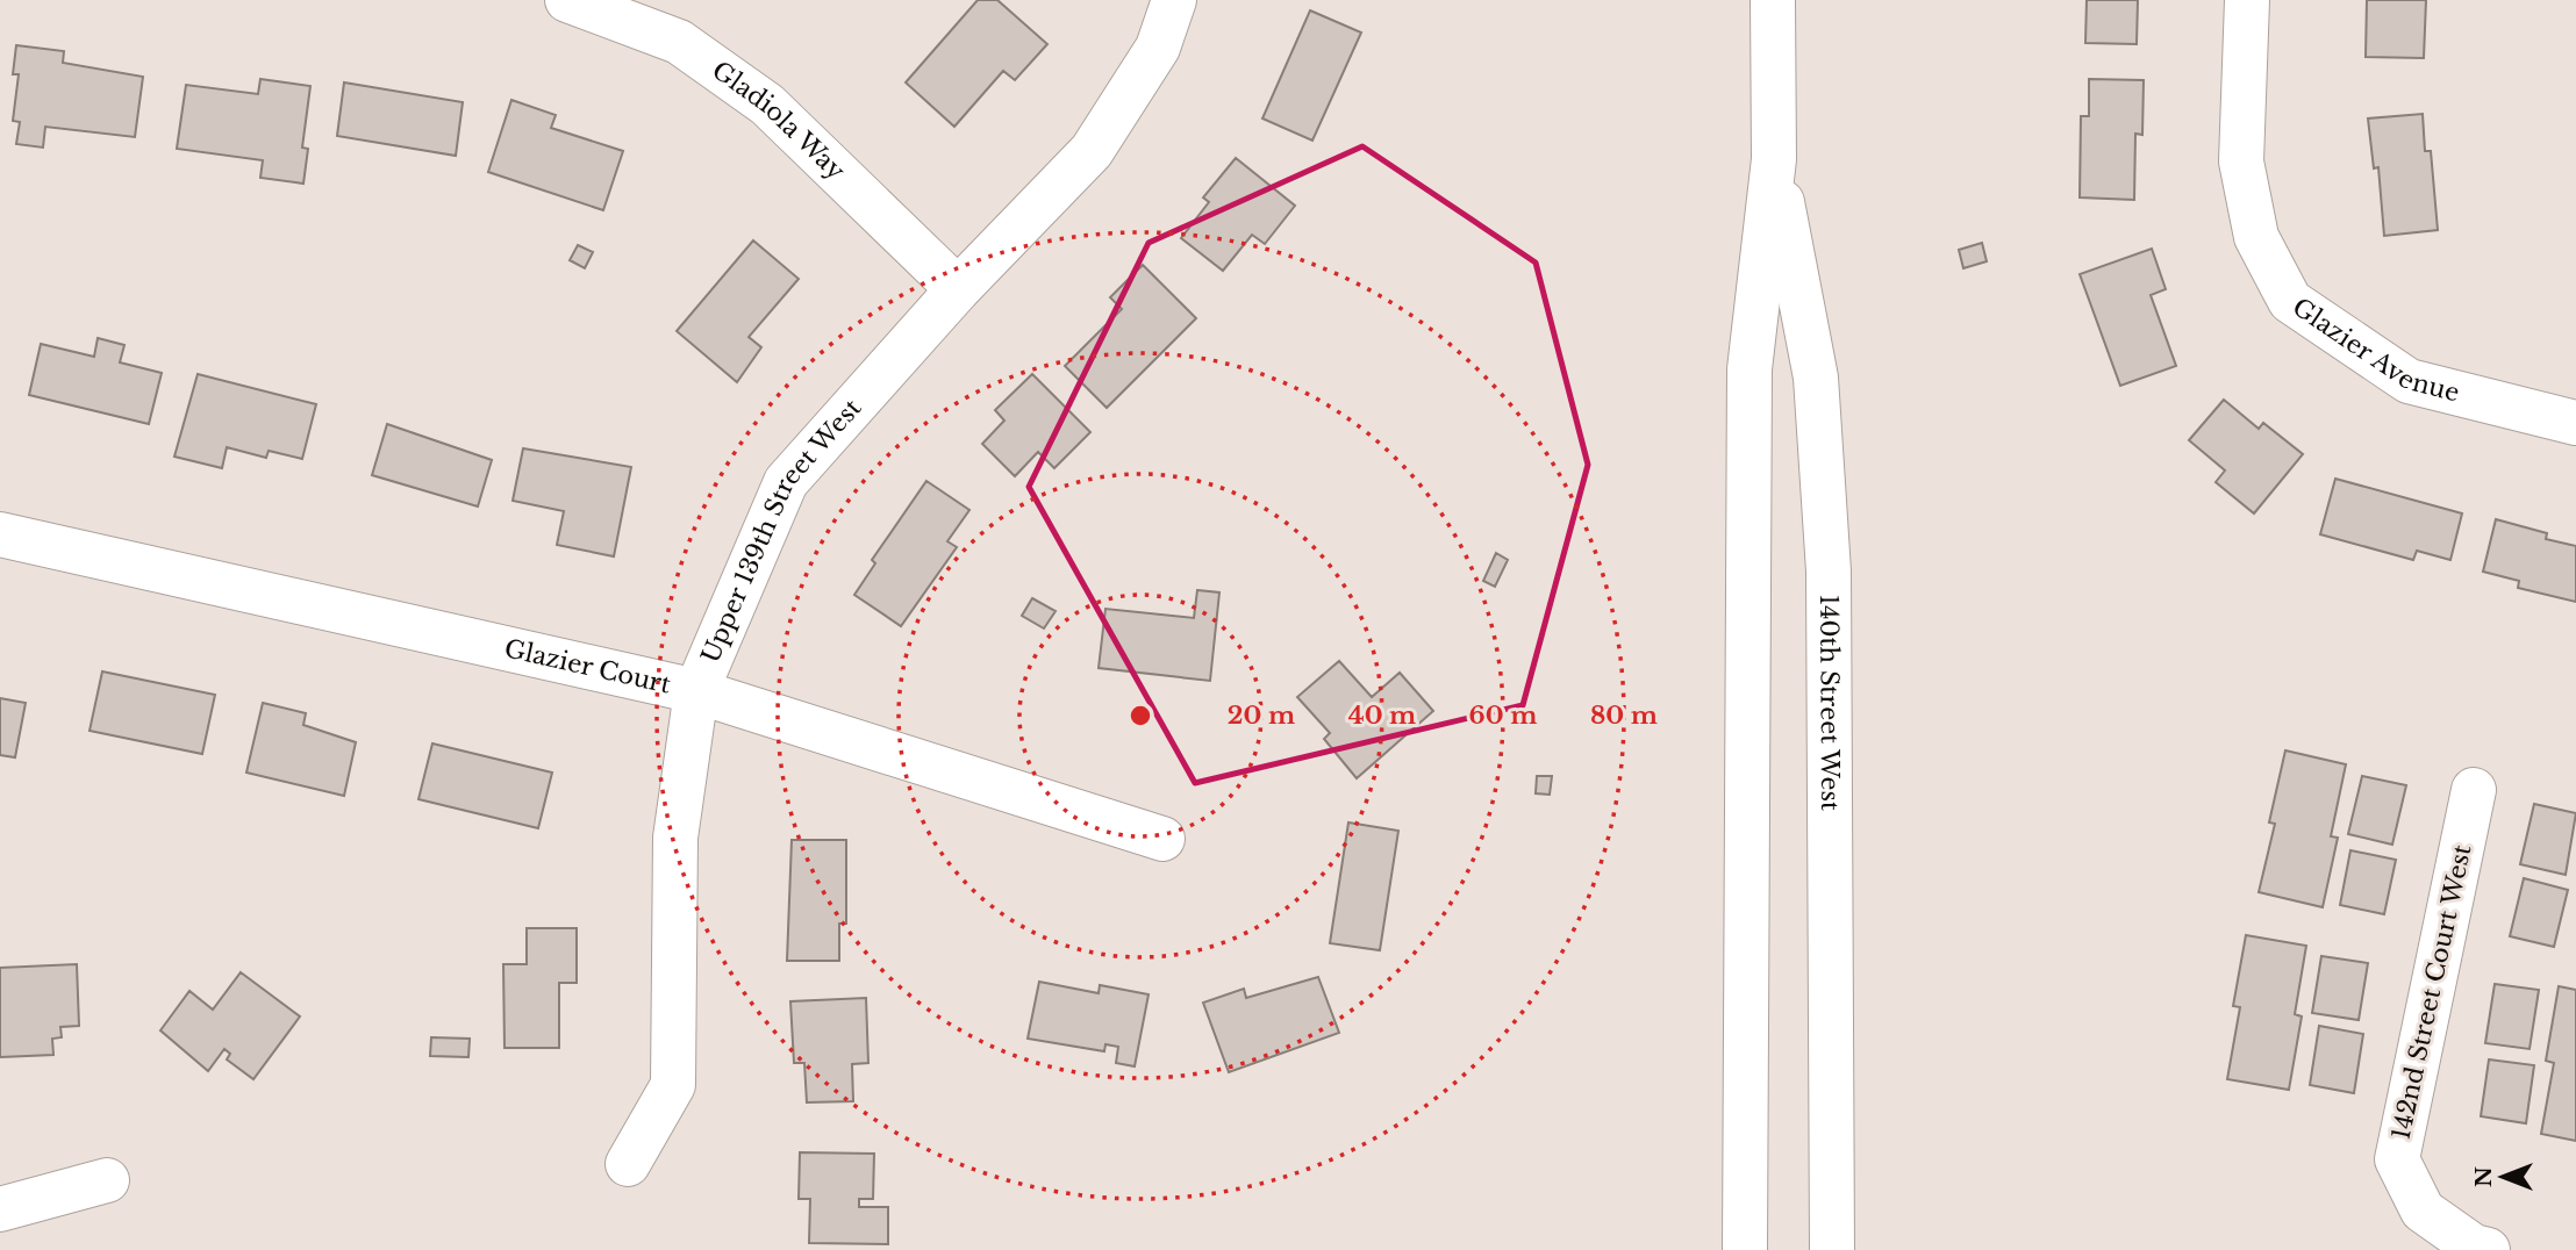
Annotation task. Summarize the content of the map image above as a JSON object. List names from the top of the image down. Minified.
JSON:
{"streets":{"street":["Gladiola Way","Glazier Avenue","Upper 139th Street West","Glazier Court","140th Street West","142nd Street Court West"]},"crossings":[["Gladiola Way","Upper 139th Street West"],["Upper 139th Street West","Glazier Court"]],"north":"left","rings":["20 m","40 m","60 m","80 m"]}
